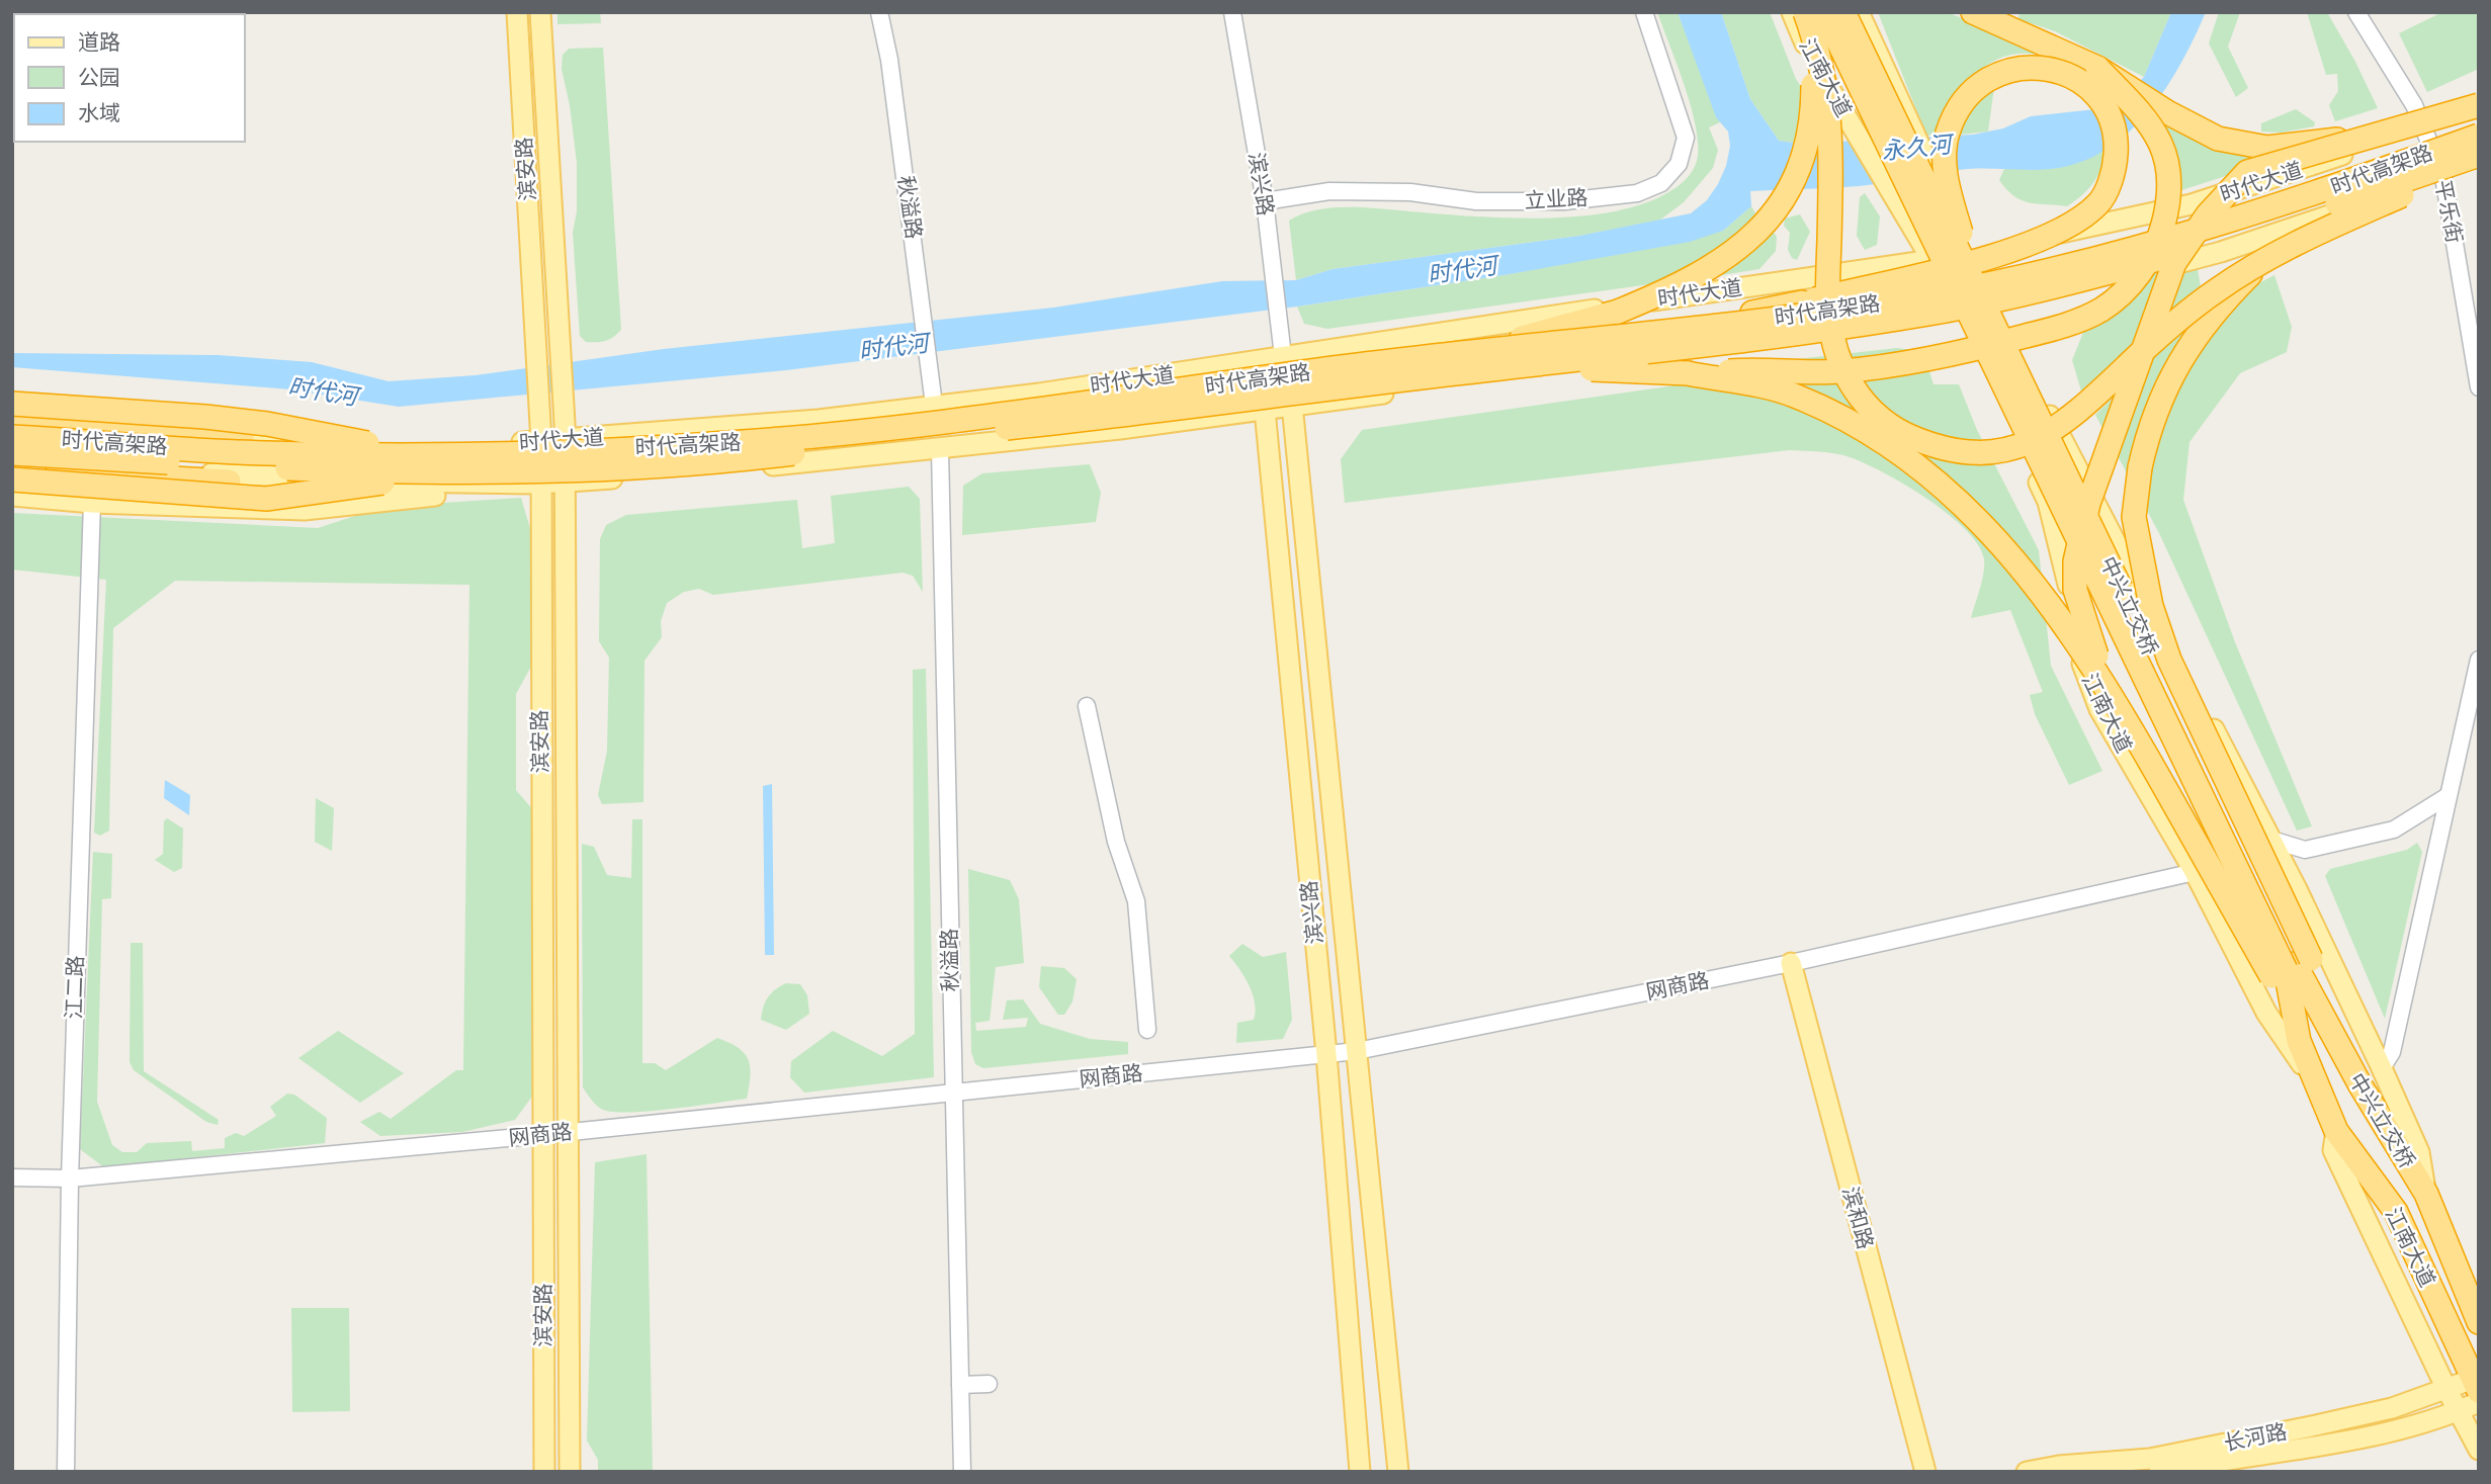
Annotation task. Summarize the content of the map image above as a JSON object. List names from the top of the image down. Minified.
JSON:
{"streets":{"highway":["江南大道","时代高架路","中兴立交桥"],"main road":["滨安路","时代大道","滨兴路","滨和路","长河路"],"street":["立业路","秋溢路","平乐街","网商路","江二路"]},"crossings":[["江南大道","时代大道"],["江南大道","中兴立交桥"],["江南大道","网商路"],["江南大道","长河路"],["滨安路","时代大道"],["滨安路","网商路"],["时代大道","滨兴路"],["时代大道","秋溢路"],["时代大道","平乐街"],["时代大道","中兴立交桥"],["滨兴路","立业路"],["滨兴路","网商路"],["秋溢路","网商路"],["网商路","江二路"],["网商路","滨和路"]],"water":["永久河","时代河"],"legend":["道路","公园","水域"]}
